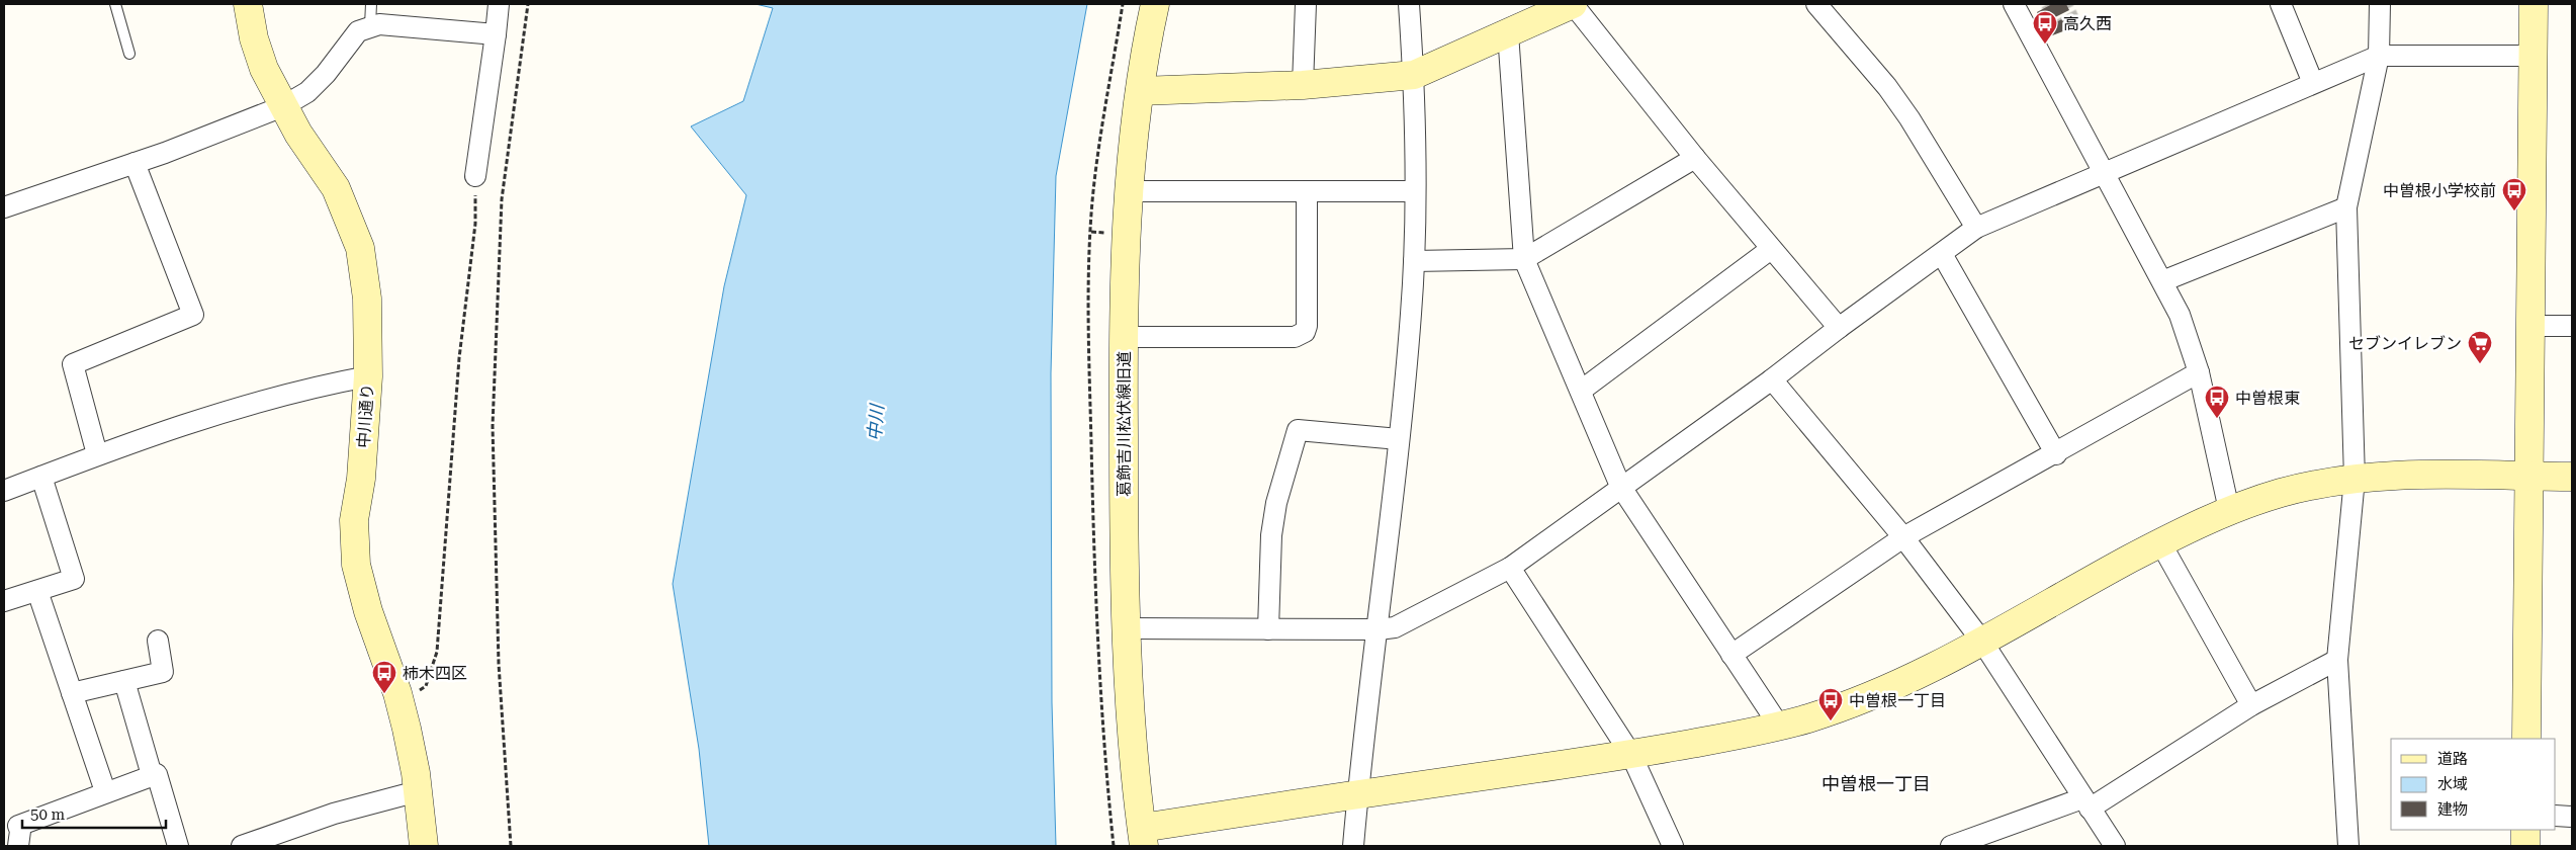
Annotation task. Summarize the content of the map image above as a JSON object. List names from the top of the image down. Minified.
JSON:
{"streets":{"street":["中川通り","葛飾吉川松伏線旧道"]},"districts":["中曽根一丁目"],"water":["中川"],"places":{"bus stop":["高久西","中曽根小学校前","中曽根東","柿木四区","中曽根一丁目"],"supermarket":["セブンイレブン"]},"legend":["道路","水域","建物"],"scale_bar":"50 m"}
